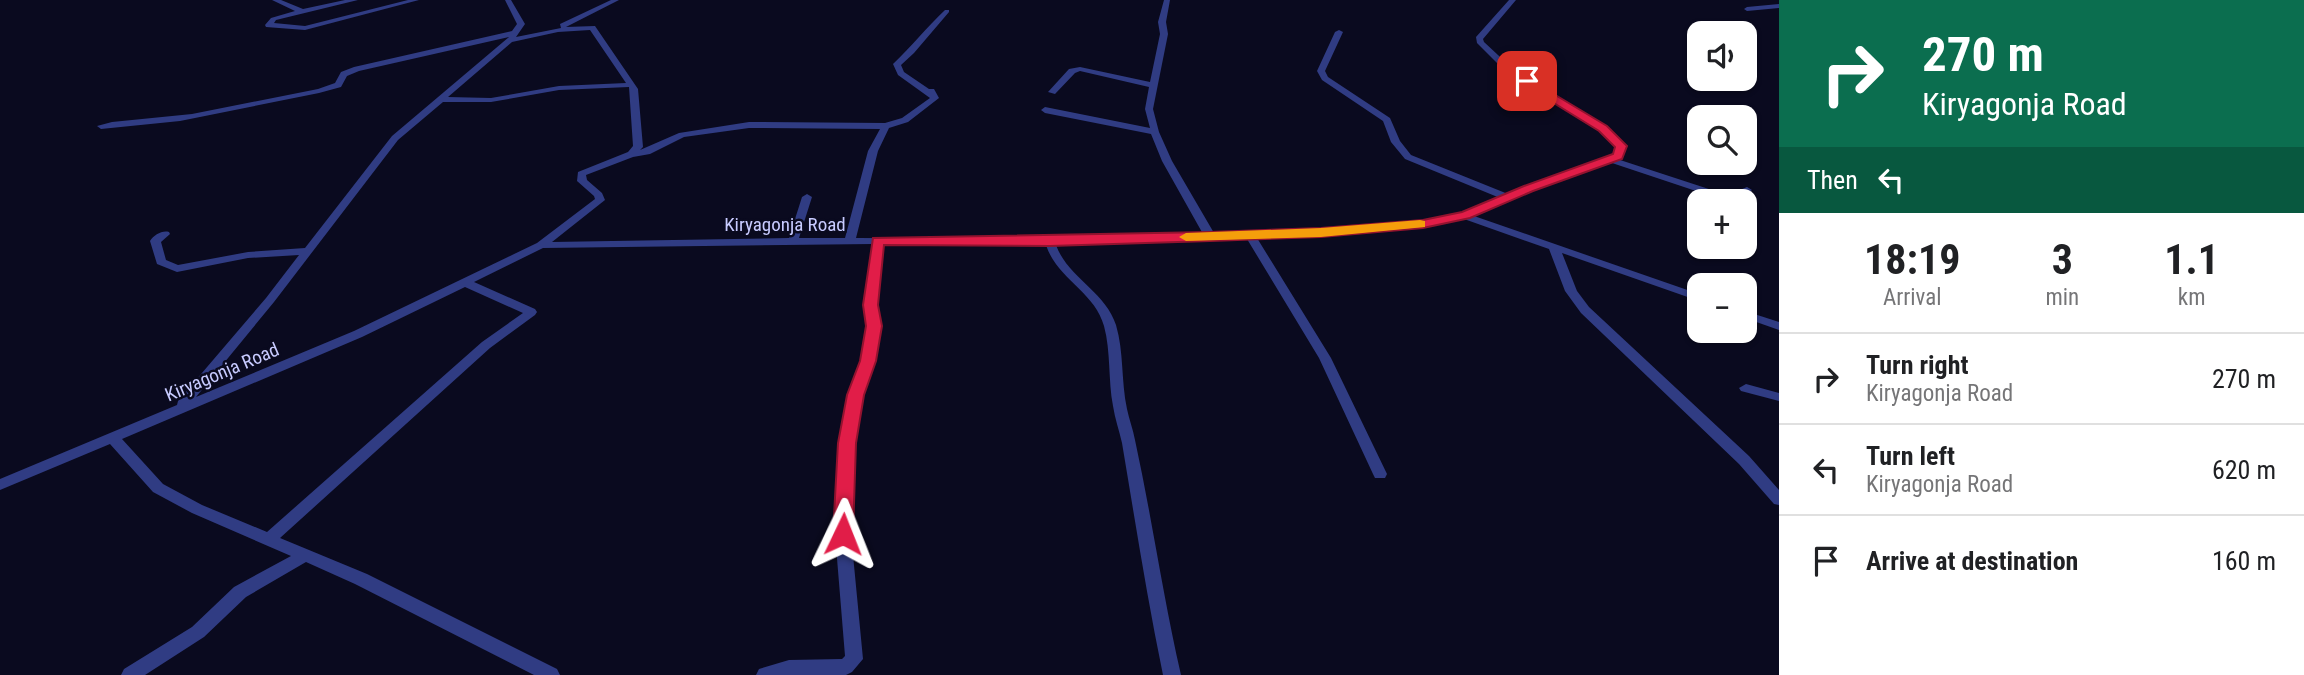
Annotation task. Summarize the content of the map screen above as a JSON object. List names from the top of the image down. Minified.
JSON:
{"streets":{"street":["Kiryagonja Road"]},"page":{"turn":["270 m","Kiryagonja Road"],"map_buttons":["+","−"],"then":"Then","eta":["18:19","Arrival","3","min","1.1","km"],"list":[{"name":"Turn right","note":"Kiryagonja Road","value":"270 m"},{"name":"Turn left","note":"Kiryagonja Road","value":"620 m"},{"name":"Arrive at destination","value":"160 m"}]}}
